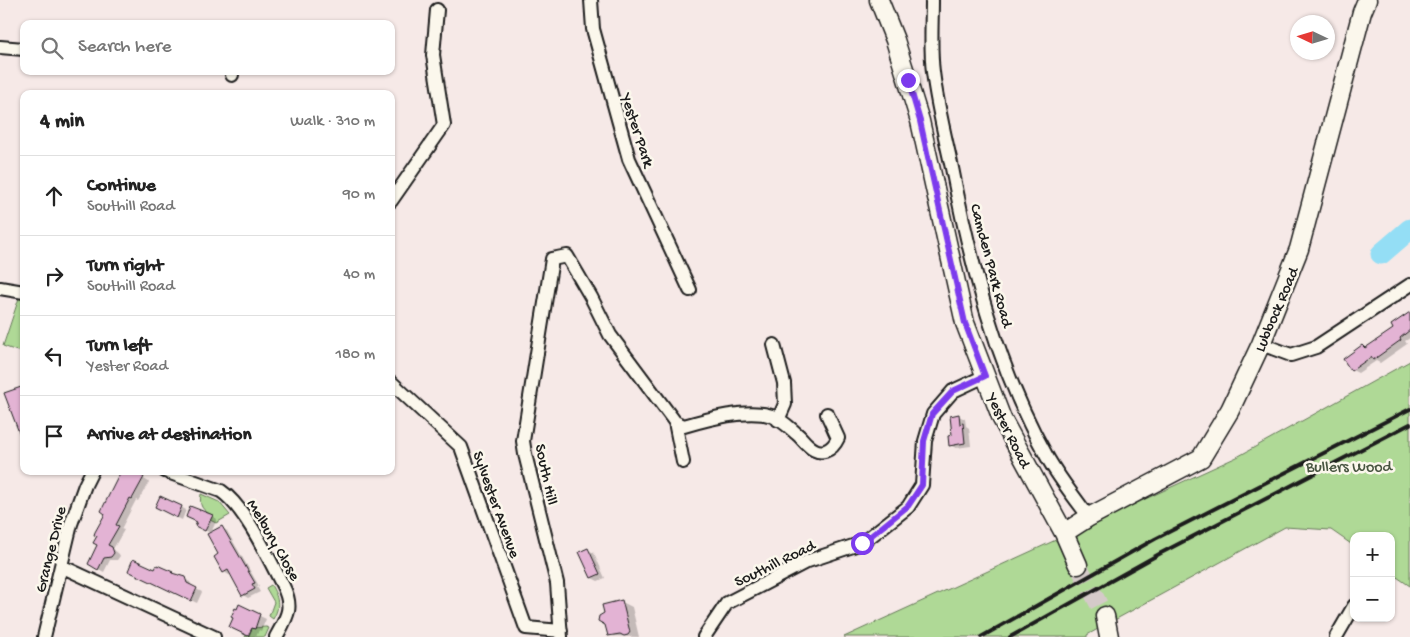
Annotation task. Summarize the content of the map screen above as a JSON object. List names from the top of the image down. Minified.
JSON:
{"streets":{"street":["Yester Park","Camden Park Road","Lubbock Road","Yester Road","South Hill","Sylvester Avenue","Melbury Close","Grange Drive","Southill Road"]},"crossings":[["Camden Park Road","Lubbock Road"],["Lubbock Road","Yester Road"],["Yester Road","Southill Road"],["South Hill","Sylvester Avenue"]],"parks":["Bullers Wood"],"north":"left","page":{"search":"Search here","heading":["4 min","Walk · 310 m"],"list":[["Continue","Southill Road","90 m"],["Turn right","Southill Road","40 m"],["Turn left","Yester Road","180 m"],"Arrive at destination"],"map_buttons":["+","−"]}}
